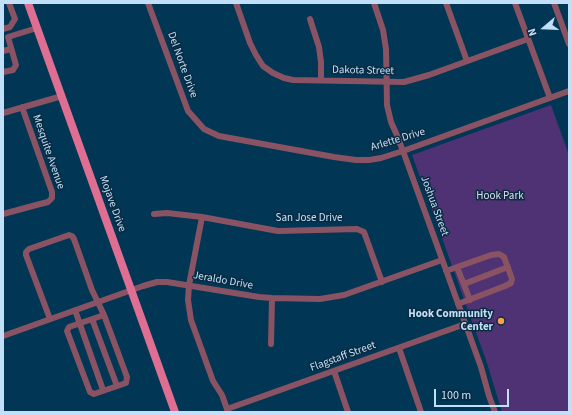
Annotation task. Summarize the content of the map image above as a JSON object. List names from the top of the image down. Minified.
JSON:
{"streets":{"main road":["Mojave Drive"],"street":["Del Norte Drive","Dakota Street","Arlette Drive","Mesquite Avenue","Joshua Street","San Jose Drive","Jeraldo Drive","Flagstaff Street"]},"crossings":[["Del Norte Drive","Arlette Drive"],["Dakota Street","Joshua Street"],["Arlette Drive","Joshua Street"],["Mojave Drive","Jeraldo Drive"],["Joshua Street","Jeraldo Drive"],["Joshua Street","Flagstaff Street"],["San Jose Drive","Jeraldo Drive"]],"parks":["Hook Park"],"places":["Hook Community Center"],"scale_bar":"100 m","north":"left"}
